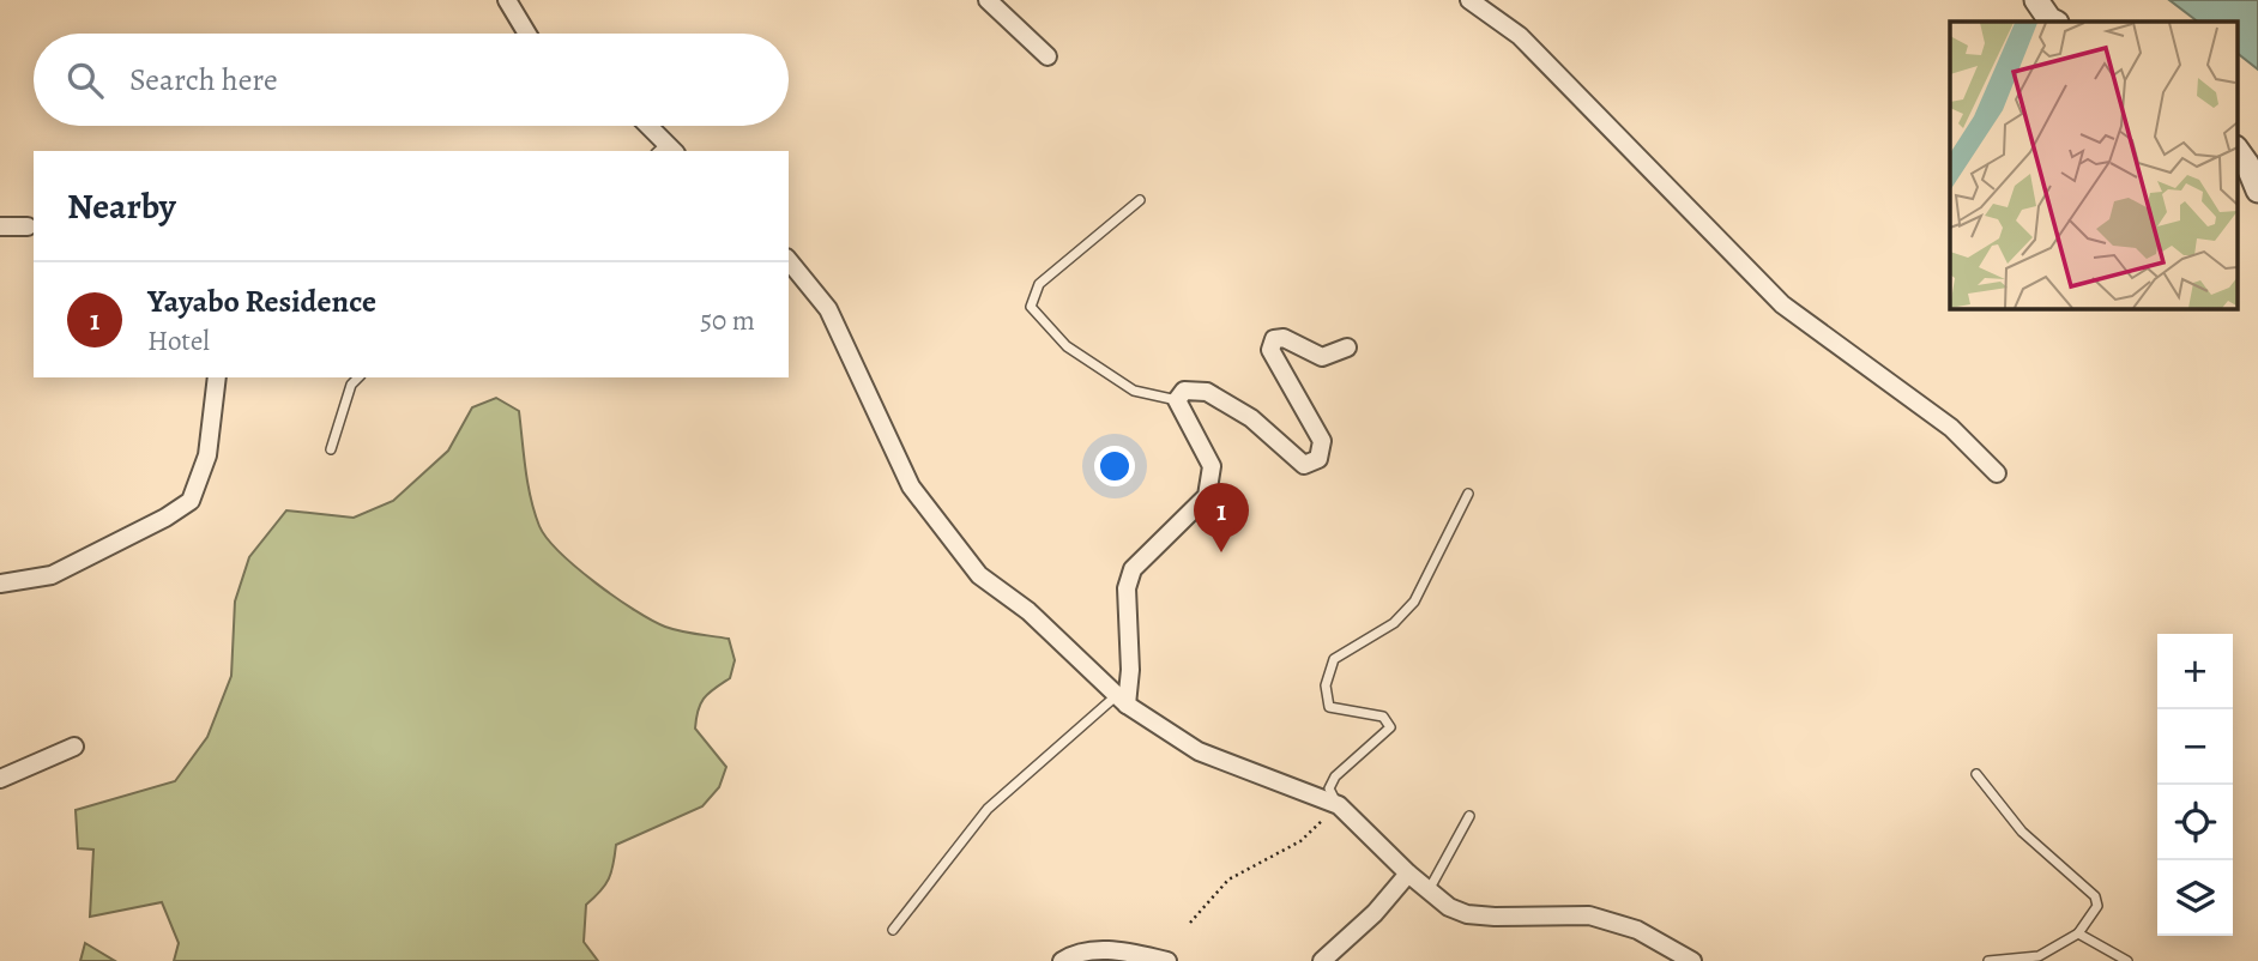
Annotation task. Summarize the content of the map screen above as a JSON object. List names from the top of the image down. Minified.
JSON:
{"page":{"search":"Search here","heading":"Nearby","list":[{"mark":"1","name":"Yayabo Residence","note":"Hotel","value":"50 m"}],"pins":"1","map_buttons":["+","−"]}}
